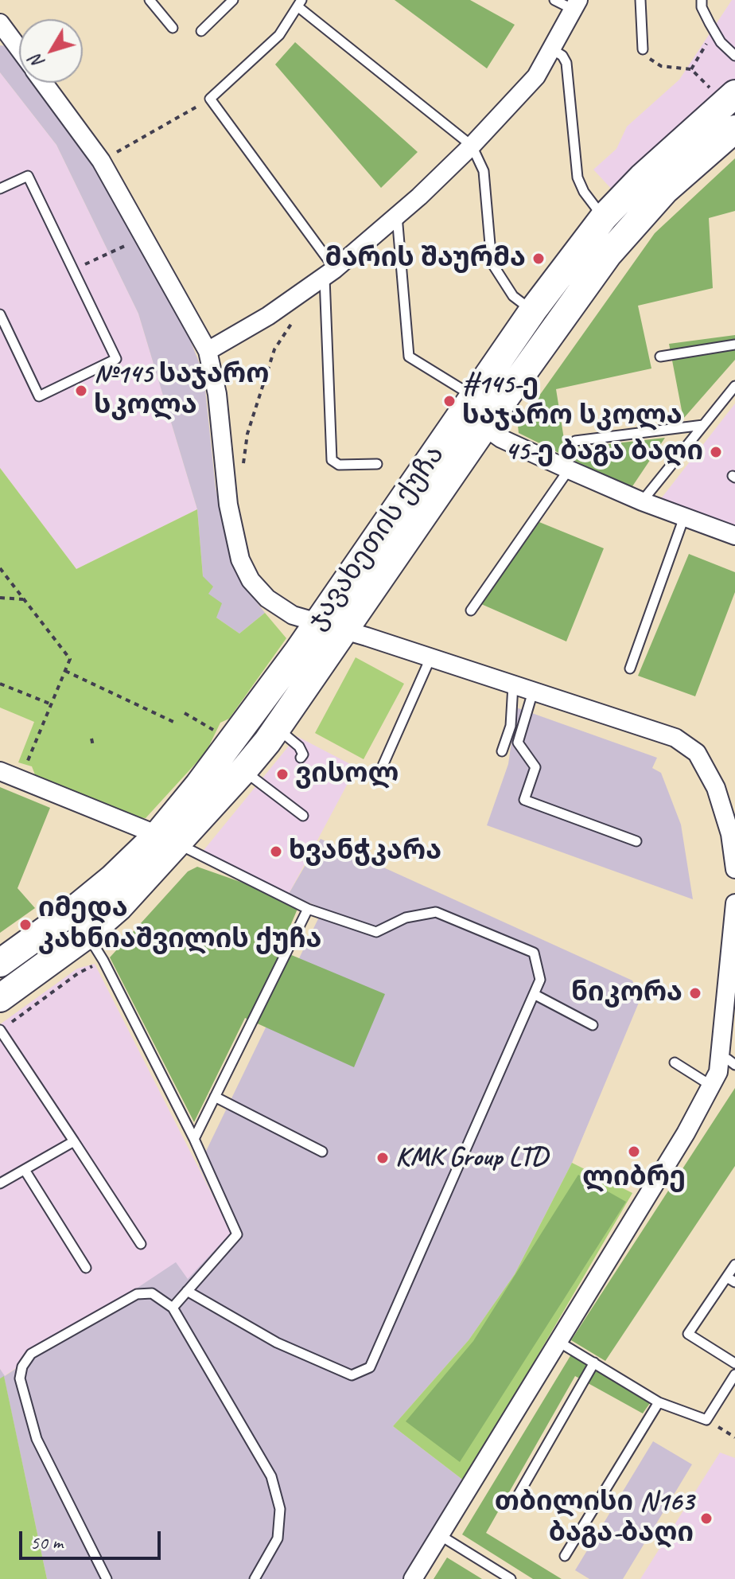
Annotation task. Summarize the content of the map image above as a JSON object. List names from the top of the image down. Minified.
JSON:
{"streets":{"main road":["ჯავახეთის ქუჩა"]},"places":["მარის შაურმა","№145 საჯარო სკოლა","#145-ე საჯარო სკოლა","45-ე ბაგა ბაღი","ვისოლ","ხვანჭკარა","იმედა კახნიაშვილის ქუჩა","ნიკორა","ლიბრე","KMK Group LTD","თბილისი N163 ბაგა-ბაღი"],"scale_bar":"50 m","north":"bottom left"}
